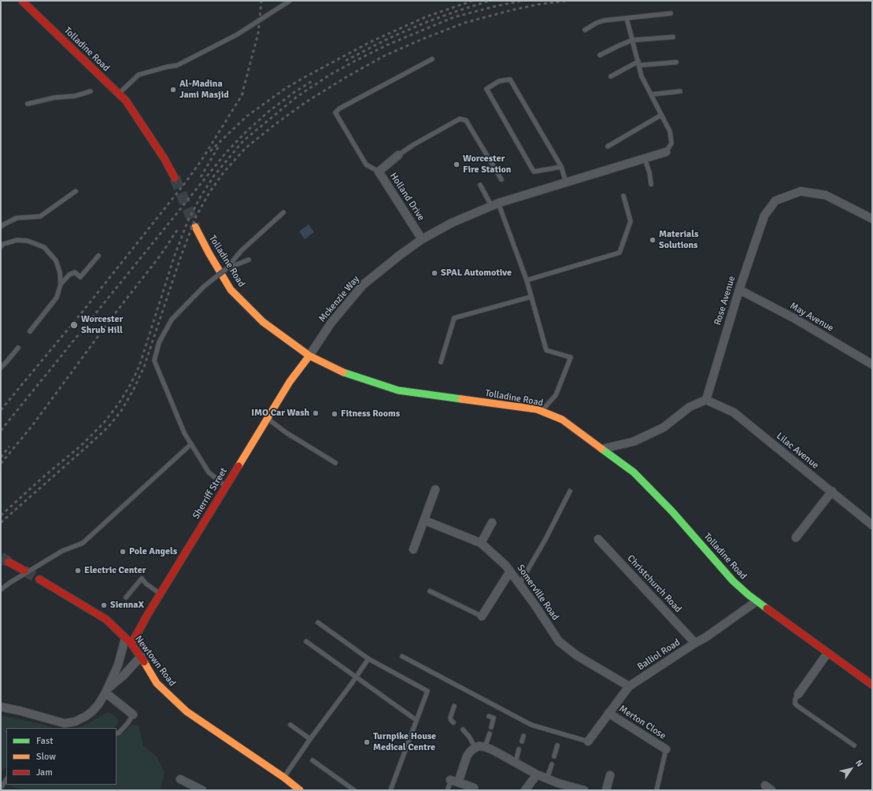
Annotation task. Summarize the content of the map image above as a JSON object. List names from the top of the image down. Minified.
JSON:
{"streets":{"main road":["Tolladine Road","Sherriff Street","Newtown Road"],"street":["Holland Drive","Mckenzie Way","Rose Avenue","May Avenue","Lilac Avenue","Christchurch Road","Somerville Road","Balliol Road","Merton Close"]},"crossings":[["Tolladine Road","Mckenzie Way"],["Tolladine Road","Sherriff Street"],["Tolladine Road","Balliol Road"],["Holland Drive","Mckenzie Way"],["Mckenzie Way","Sherriff Street"],["Rose Avenue","May Avenue"],["Rose Avenue","Lilac Avenue"],["Sherriff Street","Newtown Road"],["Christchurch Road","Balliol Road"],["Somerville Road","Balliol Road"],["Balliol Road","Merton Close"]],"places":["Al-Madina Jami Masjid","Worcester Fire Station","Materials Solutions","SPAL Automotive","Worcester Shrub Hill","IMO Car Wash","Fitness Rooms","Pole Angels","Electric Center","SiennaX","Turnpike House Medical Centre"],"legend":["Fast","Slow","Jam"],"north":"top right"}
